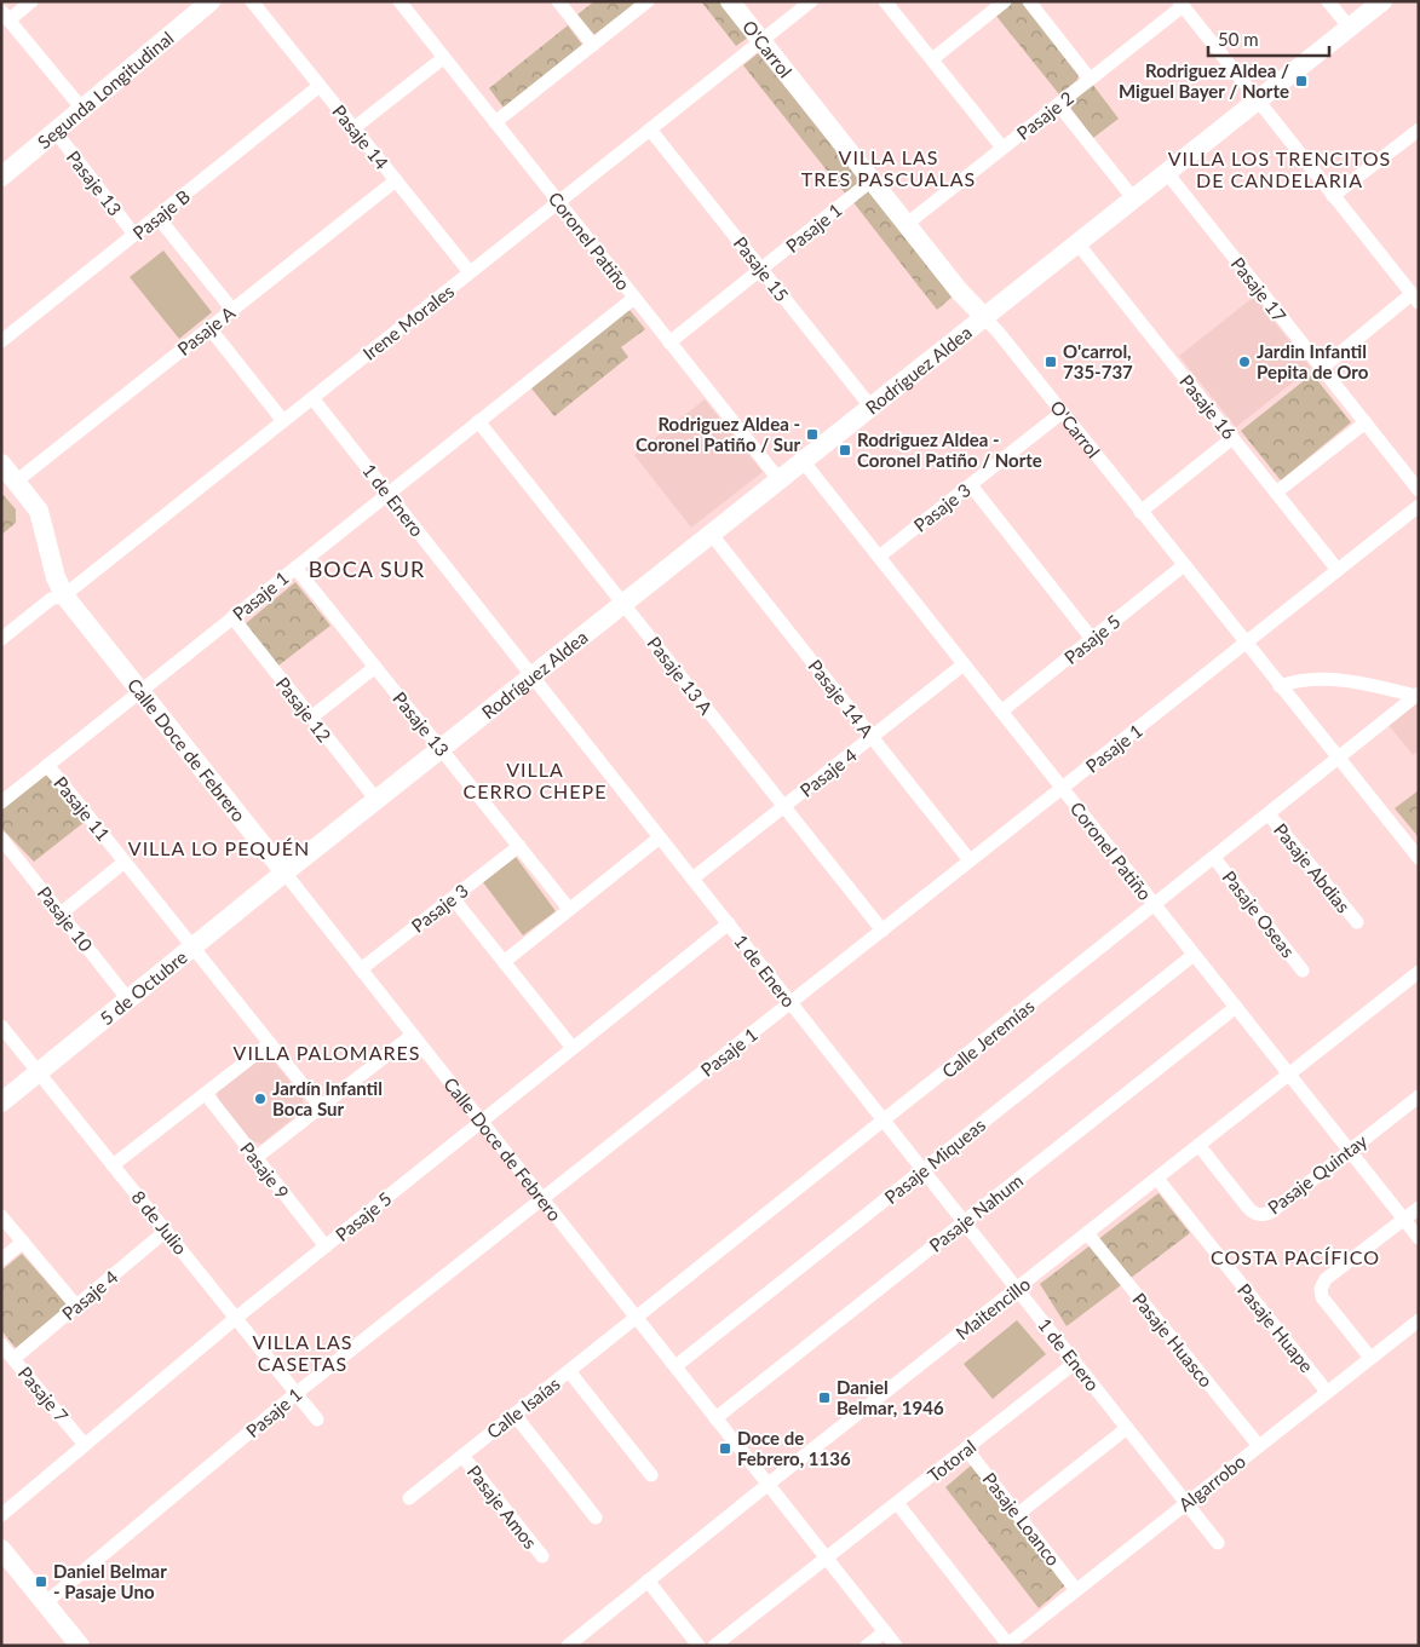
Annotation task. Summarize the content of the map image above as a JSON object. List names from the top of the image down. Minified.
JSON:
{"streets":{"main road":["O'Carrol","Segunda Longitudinal","Rodríguez Aldea","Calle Doce de Febrero","5 de Octubre"],"street":["Pasaje 2","Pasaje 14","Pasaje 13","Pasaje B","Pasaje 1","Coronel Patiño","Pasaje 15","Pasaje 17","Irene Morales","Pasaje A","Pasaje 16","1 de Enero","Pasaje 3","Pasaje 5","Pasaje 13 A","Pasaje 14 A","Pasaje 12","Pasaje 4","Pasaje 11","Pasaje Abdias","Pasaje Oseas","Pasaje 10","Calle Jeremías","Pasaje Miqueas","Pasaje 9","Pasaje Quintay","Pasaje Nahum","8 de Julio","Maitencillo","Pasaje Huape","Pasaje Huasco","Pasaje 7","Calle Isaías","Totoral","Algarrobo","Pasaje Amos","Pasaje Loanco"]},"crossings":[["O'Carrol","Pasaje 2"],["O'Carrol","Pasaje 1"],["O'Carrol","Irene Morales"],["O'Carrol","Rodríguez Aldea"],["O'Carrol","Pasaje 3"],["O'Carrol","Pasaje 5"],["O'Carrol","Calle Jeremías"],["Segunda Longitudinal","Pasaje 13"],["Pasaje 14","Pasaje B"],["Pasaje 14","Irene Morales"],["Pasaje 14","Pasaje A"],["Pasaje 13","Pasaje B"],["Pasaje 13","Pasaje 1"],["Pasaje 13","Rodríguez Aldea"],["Pasaje 13","Pasaje 3"],["Pasaje 1","Coronel Patiño"],["Pasaje 1","Pasaje 15"],["Pasaje 1","Pasaje 16"],["Pasaje 1","1 de Enero"],["Pasaje 1","Pasaje 13 A"],["Pasaje 1","Pasaje 14 A"],["Pasaje 1","Pasaje 12"],["Pasaje 1","Calle Doce de Febrero"],["Pasaje 1","Pasaje 11"],["Pasaje 1","8 de Julio"],["Coronel Patiño","Irene Morales"],["Coronel Patiño","Rodríguez Aldea"],["Coronel Patiño","Pasaje 3"],["Coronel Patiño","Pasaje 5"],["Coronel Patiño","Pasaje 4"],["Coronel Patiño","Calle Jeremías"],["Coronel Patiño","Pasaje Miqueas"],["Coronel Patiño","Pasaje Quintay"],["Coronel Patiño","Pasaje Nahum"],["Coronel Patiño","Maitencillo"],["Pasaje 15","Irene Morales"],["Pasaje 15","Rodríguez Aldea"],["Pasaje 17","Rodríguez Aldea"],["Irene Morales","1 de Enero"],["Irene Morales","Calle Doce de Febrero"],["Pasaje A","Calle Doce de Febrero"],["Rodríguez Aldea","Pasaje 16"],["Rodríguez Aldea","1 de Enero"],["Rodríguez Aldea","Pasaje 13 A"],["Rodríguez Aldea","Pasaje 14 A"],["Rodríguez Aldea","Pasaje 12"],["Rodríguez Aldea","Calle Doce de Febrero"],["Rodríguez Aldea","5 de Octubre"],["1 de Enero","Pasaje 5"],["1 de Enero","Pasaje 4"],["1 de Enero","Calle Jeremías"],["1 de Enero","Pasaje Miqueas"],["1 de Enero","Pasaje Nahum"],["1 de Enero","Maitencillo"],["1 de Enero","Totoral"],["1 de Enero","Algarrobo"],["Pasaje 3","Calle Doce de Febrero"],["Pasaje 5","Calle Doce de Febrero"],["Pasaje 5","Pasaje 9"],["Pasaje 5","8 de Julio"],["Pasaje 5","Pasaje 7"],["Pasaje 13 A","Pasaje 4"],["Pasaje 14 A","Pasaje 4"],["Calle Doce de Febrero","5 de Octubre"],["Calle Doce de Febrero","Calle Jeremías"],["Calle Doce de Febrero","Pasaje Miqueas"],["Calle Doce de Febrero","Pasaje Nahum"],["Calle Doce de Febrero","Maitencillo"],["Calle Doce de Febrero","Calle Isaías"],["Calle Doce de Febrero","Totoral"],["Pasaje 4","8 de Julio"],["Pasaje 4","Pasaje 7"],["Pasaje 11","5 de Octubre"],["Pasaje Abdias","Calle Jeremías"],["Pasaje Oseas","Calle Jeremías"],["Pasaje 10","5 de Octubre"],["5 de Octubre","8 de Julio"],["Calle Jeremías","Calle Isaías"],["Pasaje Quintay","Maitencillo"],["Maitencillo","Pasaje Huape"],["Maitencillo","Pasaje Huasco"],["Pasaje Huape","Algarrobo"],["Pasaje Huasco","Algarrobo"],["Calle Isaías","Pasaje Amos"],["Totoral","Pasaje Loanco"],["Algarrobo","Pasaje Loanco"]],"districts":["VILLA LAS TRES PASCUALAS","VILLA LOS TRENCITOS DE CANDELARIA","BOCA SUR","VILLA CERRO CHEPE","VILLA LO PEQUÉN","VILLA PALOMARES","COSTA PACÍFICO","VILLA LAS CASETAS"],"places":{"transit":["Rodriguez Aldea / Miguel Bayer / Norte","O'carrol, 735-737","Rodriguez Aldea - Coronel Patiño / Sur","Rodriguez Aldea - Coronel Patiño / Norte","Daniel Belmar, 1946","Doce de Febrero, 1136","Daniel Belmar - Pasaje Uno"],"other":["Jardin Infantil Pepita de Oro","Jardín Infantil Boca Sur"]},"scale_bar":"50 m"}
